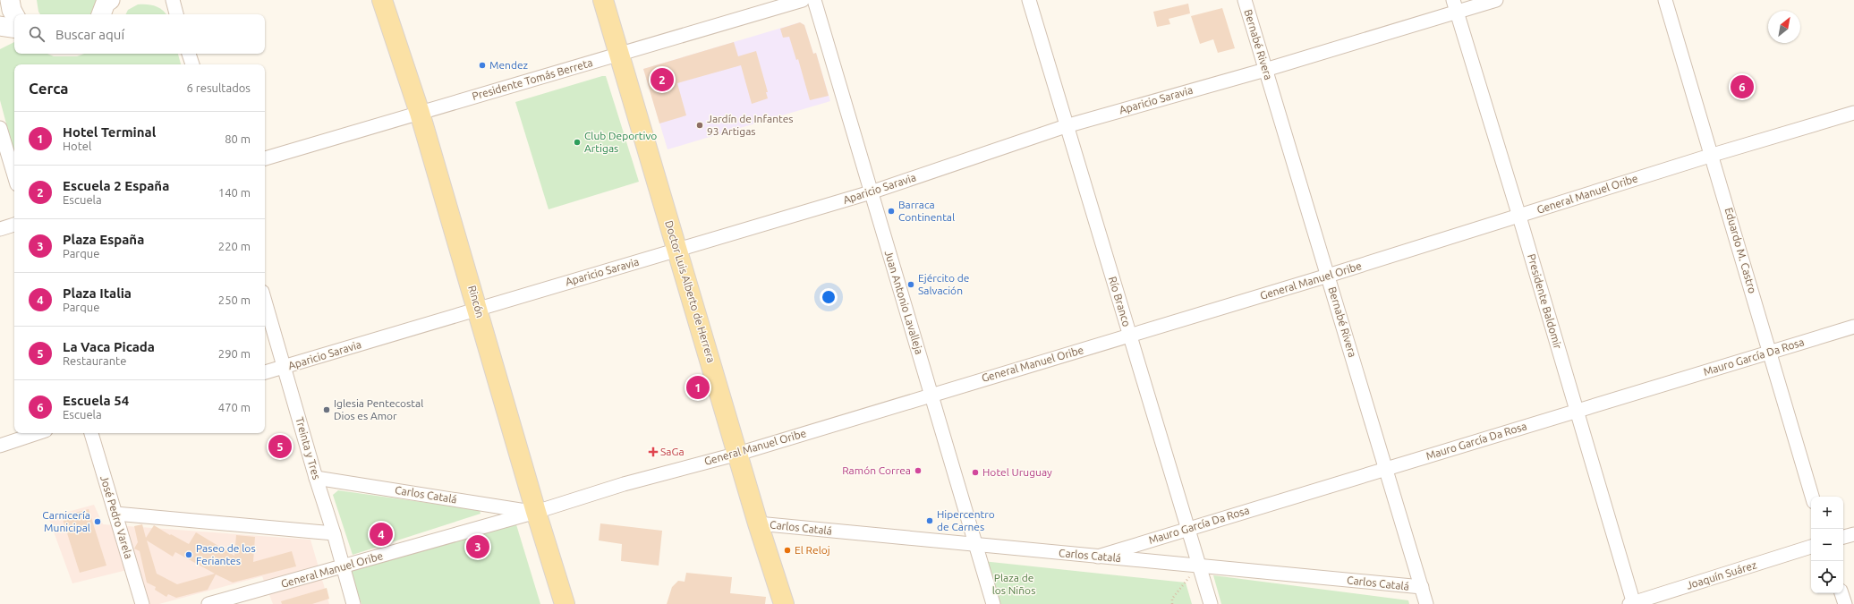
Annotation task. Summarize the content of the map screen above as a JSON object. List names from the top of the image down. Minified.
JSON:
{"streets":{"main road":["Doctor Luis Alberto de Herrera","Rincón"],"street":["Bernabé Rivera","Presidente Tomás Berreta","Aparicio Saravia","General Manuel Oribe","Eduardo M. Castro","Río Branco","Presidente Baldomir","Juan Antonio Lavalleja","Mauro García Da Rosa","Treinta y Tres","Carlos Catalá","José Pedro Varela","Joaquín Suárez"]},"crossings":[["Bernabé Rivera","Aparicio Saravia"],["Bernabé Rivera","General Manuel Oribe"],["Bernabé Rivera","Mauro García Da Rosa"],["Bernabé Rivera","Carlos Catalá"],["Presidente Tomás Berreta","Doctor Luis Alberto de Herrera"],["Presidente Tomás Berreta","Rincón"],["Aparicio Saravia","Doctor Luis Alberto de Herrera"],["Aparicio Saravia","Rincón"],["Aparicio Saravia","Río Branco"],["Aparicio Saravia","Presidente Baldomir"],["Aparicio Saravia","Juan Antonio Lavalleja"],["Aparicio Saravia","Treinta y Tres"],["General Manuel Oribe","Eduardo M. Castro"],["General Manuel Oribe","Doctor Luis Alberto de Herrera"],["General Manuel Oribe","Rincón"],["General Manuel Oribe","Río Branco"],["General Manuel Oribe","Presidente Baldomir"],["General Manuel Oribe","Juan Antonio Lavalleja"],["General Manuel Oribe","Treinta y Tres"],["General Manuel Oribe","Carlos Catalá"],["Eduardo M. Castro","Mauro García Da Rosa"],["Doctor Luis Alberto de Herrera","Carlos Catalá"],["Rincón","Carlos Catalá"],["Río Branco","Mauro García Da Rosa"],["Río Branco","Carlos Catalá"],["Presidente Baldomir","Mauro García Da Rosa"],["Presidente Baldomir","Joaquín Suárez"],["Juan Antonio Lavalleja","Carlos Catalá"],["Mauro García Da Rosa","Carlos Catalá"],["Treinta y Tres","Carlos Catalá"]],"parks":["Plaza de los Niños"],"places":{"other":["Mendez","Jardín de Infantes 93 Artigas","Club Deportivo Artigas","Barraca Continental","Ejército de Salvación","Iglesia Pentecostal Dios es Amor","Ramón Correa","Hotel Uruguay","Hipercentro de Carnes","Carnicería Municipal","El Reloj","Paseo de los Feriantes"],"health":["SaGa"]},"north":"top right","page":{"search":"Buscar aquí","heading":["Cerca","6 resultados"],"pins":["2","6","1","5","4","3"],"list":[{"mark":"1","name":"Hotel Terminal","note":"Hotel","value":"80 m"},{"mark":"2","name":"Escuela 2 España","note":"Escuela","value":"140 m"},{"mark":"3","name":"Plaza España","note":"Parque","value":"220 m"},{"mark":"4","name":"Plaza Italia","note":"Parque","value":"250 m"},{"mark":"5","name":"La Vaca Picada","note":"Restaurante","value":"290 m"},{"mark":"6","name":"Escuela 54","note":"Escuela","value":"470 m"}],"map_buttons":["+","−"]}}
